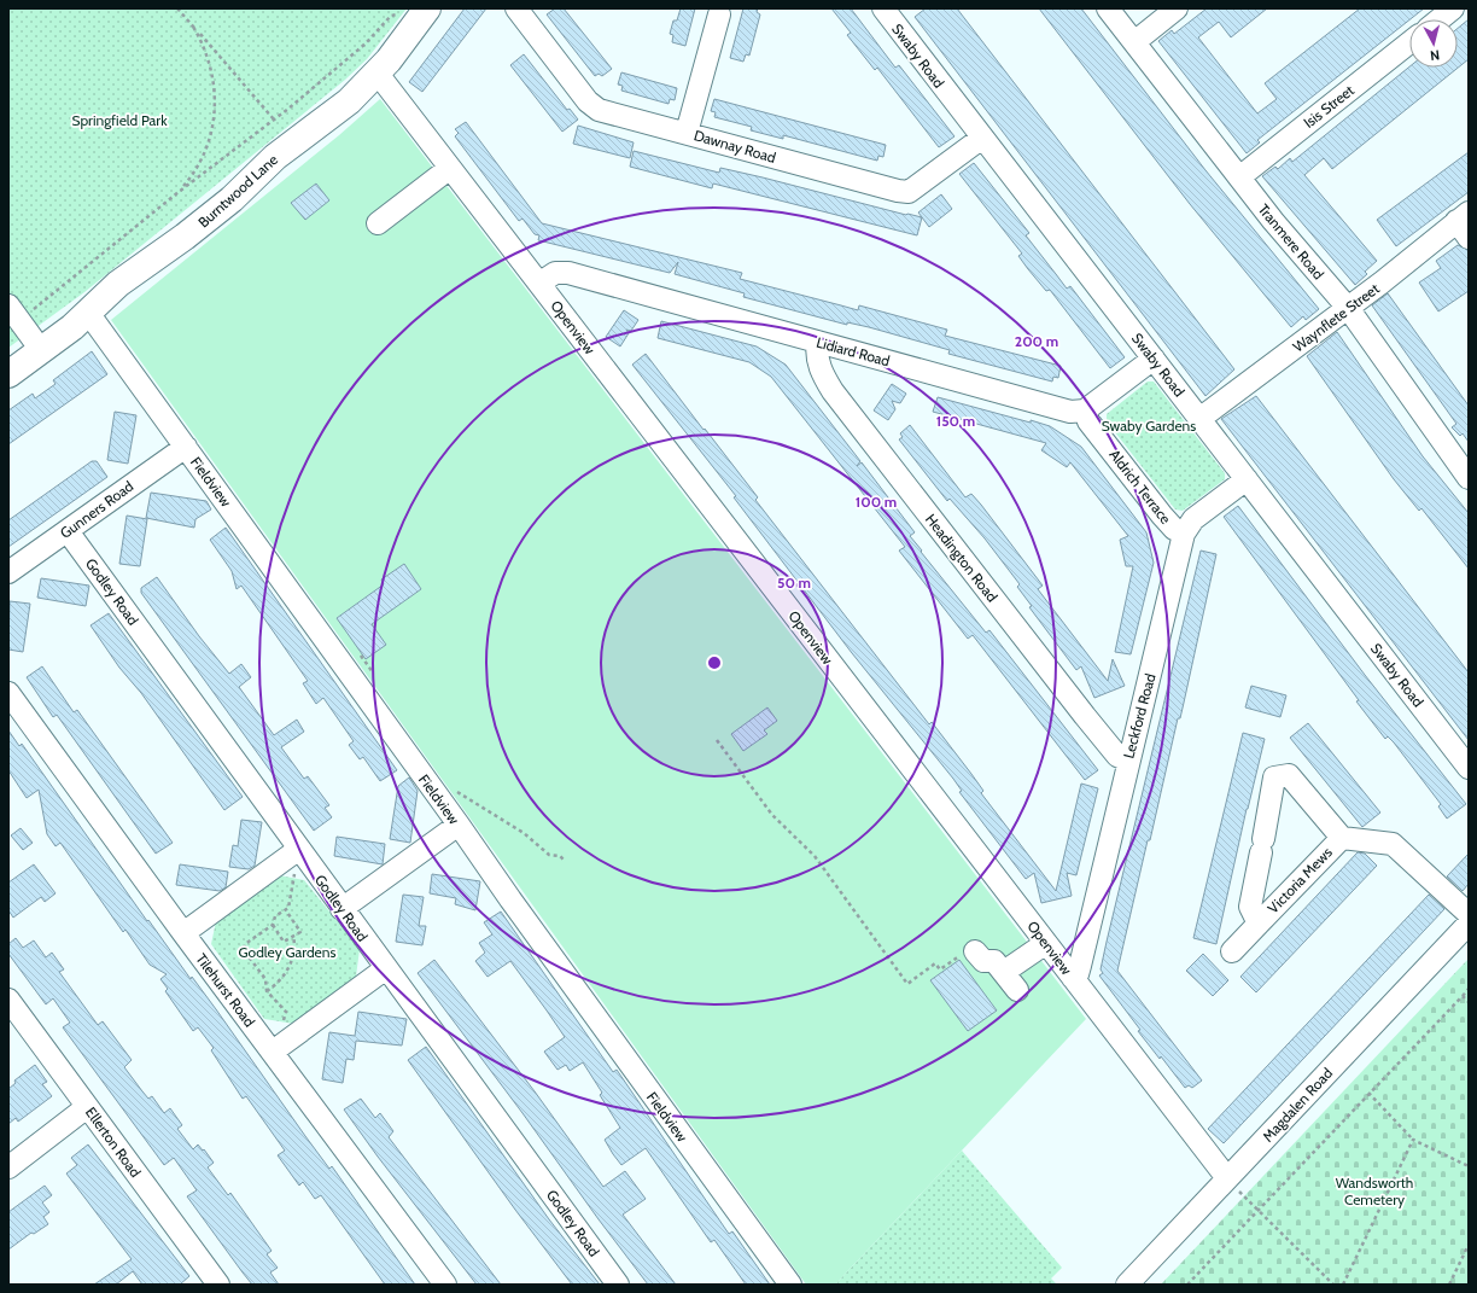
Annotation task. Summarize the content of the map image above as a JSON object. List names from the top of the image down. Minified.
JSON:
{"streets":{"main road":["Burntwood Lane"],"street":["Swaby Road","Isis Street","Dawnay Road","Tranmere Road","Waynflete Street","Openview","Lidiard Road","Fieldview","Aldrich Terrace","Gunners Road","Headington Road","Godley Road","Leckford Road","Victoria Mews","Tilehurst Road","Magdalen Road","Ellerton Road"]},"crossings":[["Swaby Road","Dawnay Road"],["Swaby Road","Waynflete Street"],["Swaby Road","Leckford Road"],["Isis Street","Tranmere Road"],["Burntwood Lane","Fieldview"],["Tranmere Road","Waynflete Street"],["Openview","Lidiard Road"],["Openview","Leckford Road"],["Openview","Magdalen Road"],["Lidiard Road","Aldrich Terrace"],["Lidiard Road","Headington Road"],["Fieldview","Gunners Road"],["Aldrich Terrace","Leckford Road"],["Gunners Road","Godley Road"],["Headington Road","Leckford Road"]],"parks":["Springfield Park","Swaby Gardens","Godley Gardens","Wandsworth Cemetery"],"north":"bottom","rings":["200 m","150 m","100 m","50 m"]}
